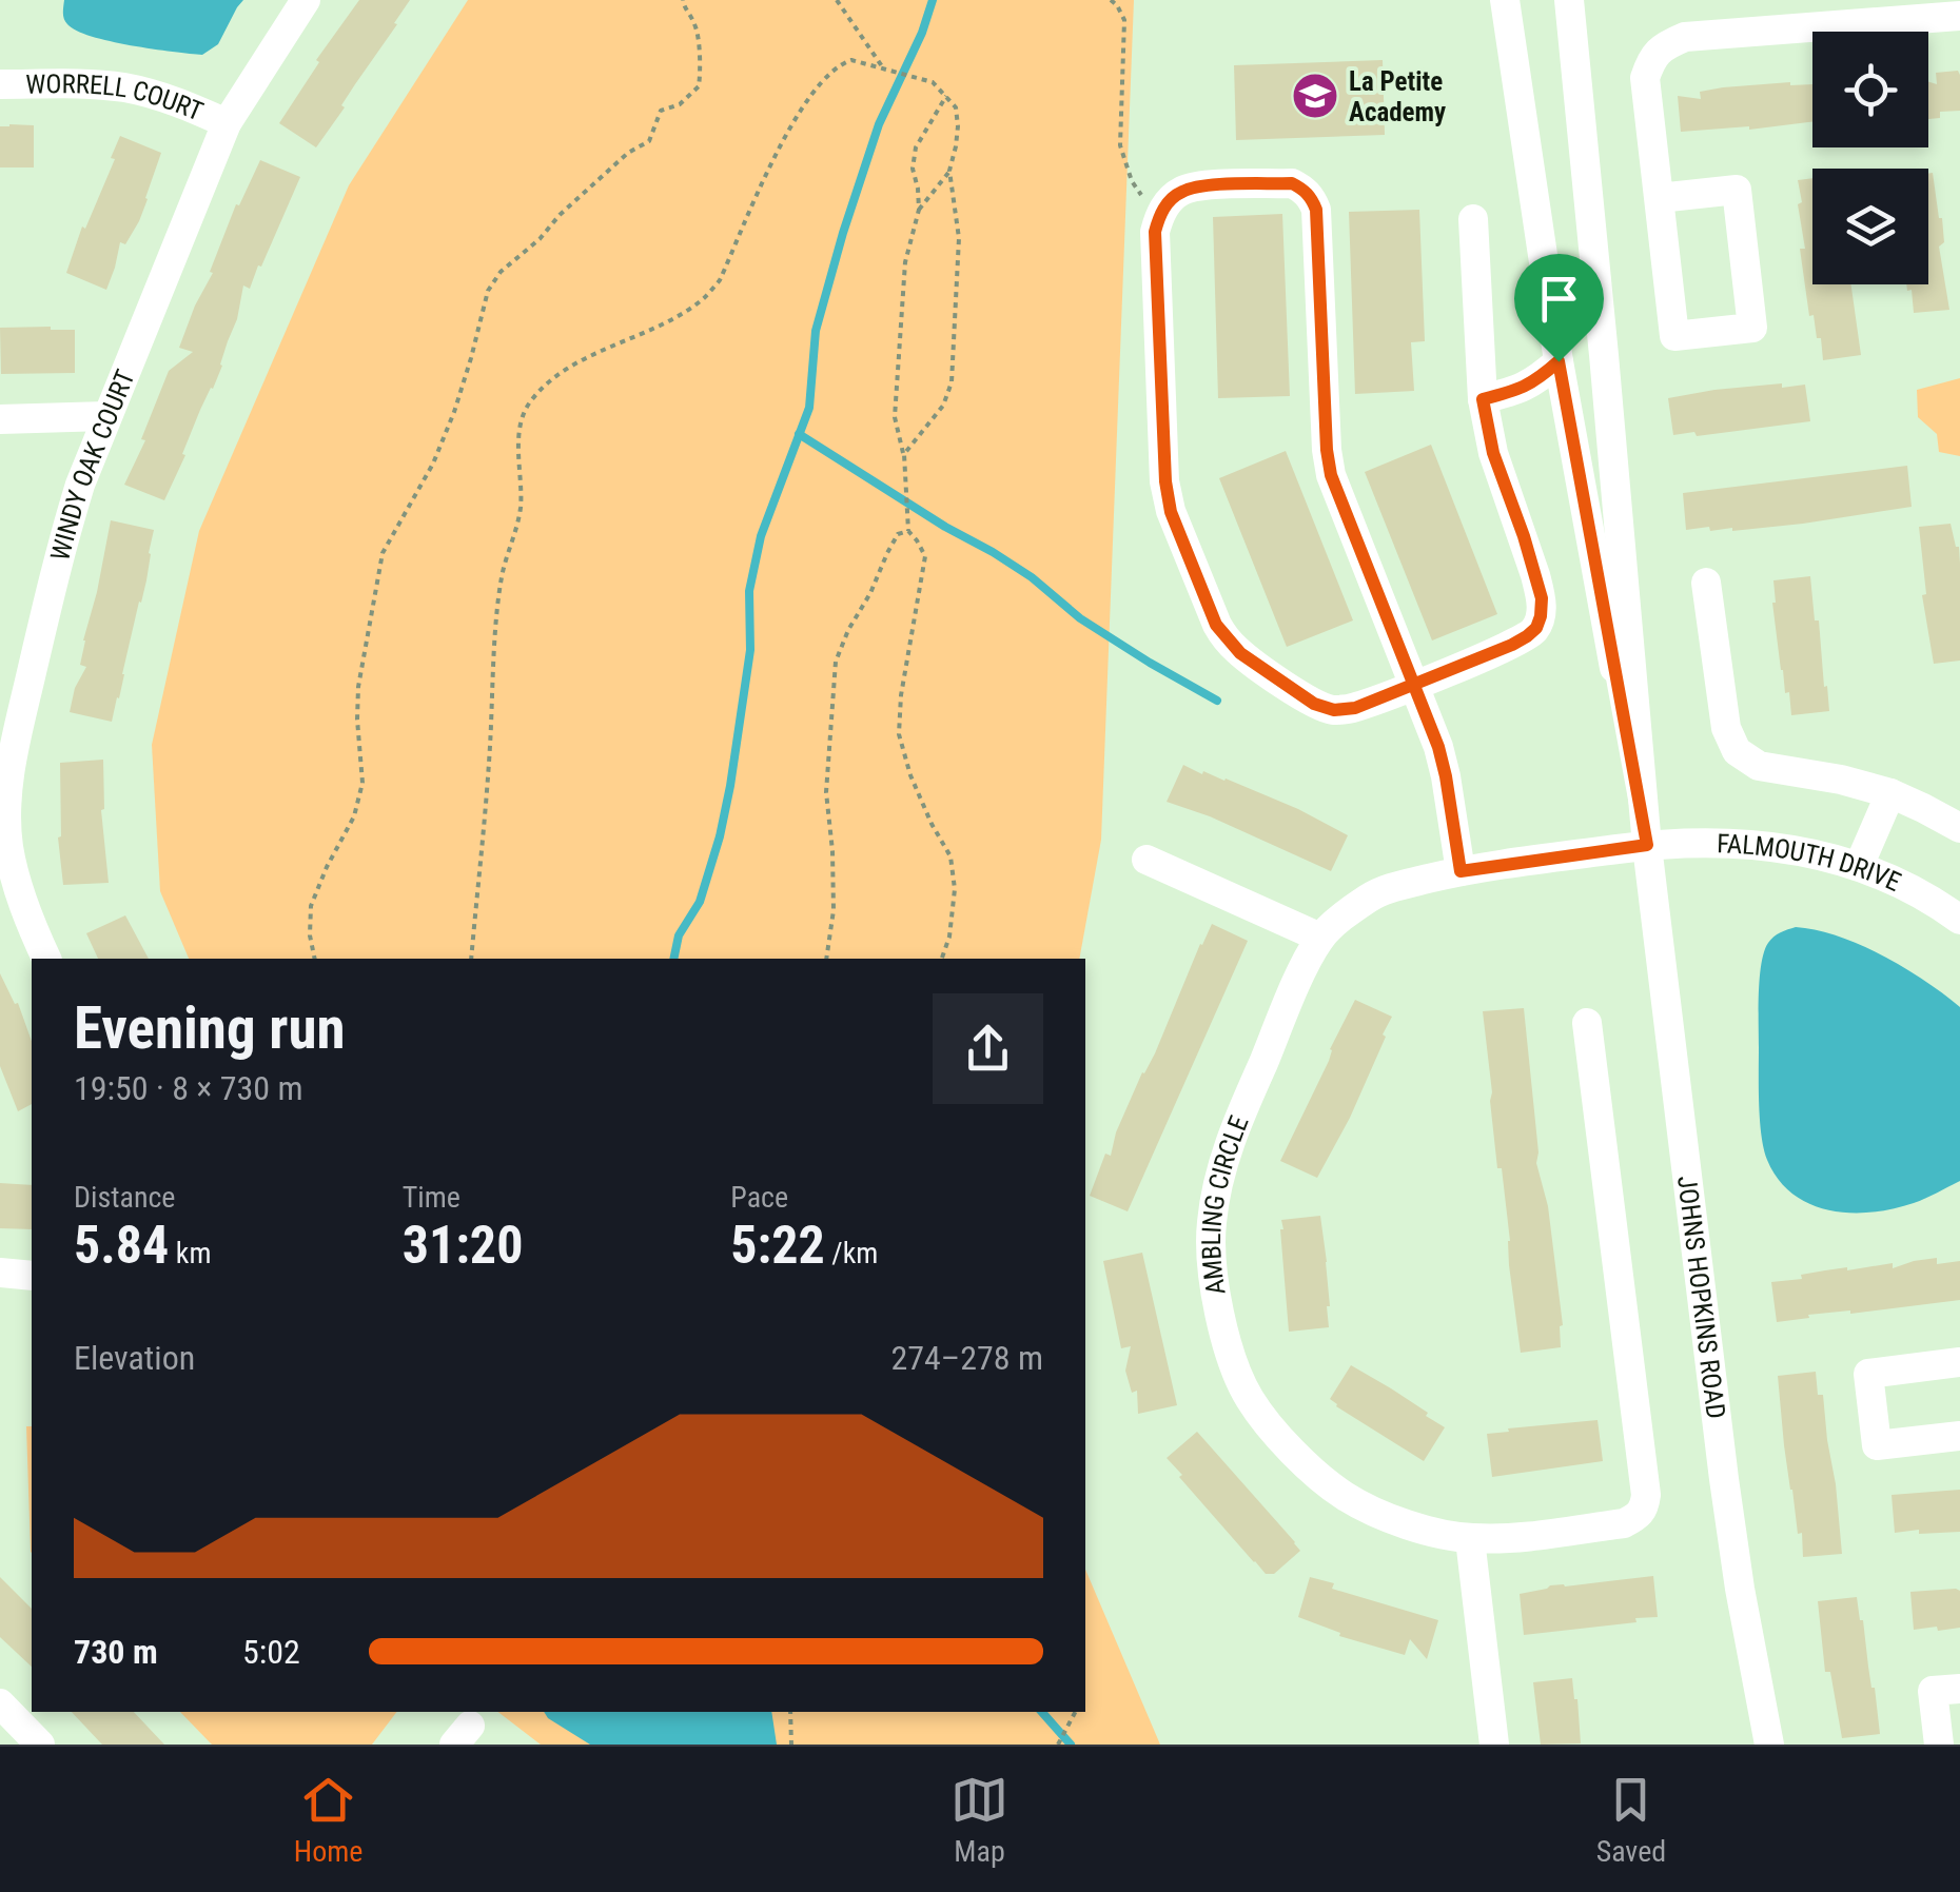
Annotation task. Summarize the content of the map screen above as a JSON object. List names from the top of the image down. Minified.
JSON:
{"streets":{"street":["WORRELL COURT","WINDY OAK COURT","FALMOUTH DRIVE","AMBLING CIRCLE","JOHNS HOPKINS ROAD"]},"crossings":[["WORRELL COURT","WINDY OAK COURT"],["FALMOUTH DRIVE","AMBLING CIRCLE"],["FALMOUTH DRIVE","JOHNS HOPKINS ROAD"],["AMBLING CIRCLE","JOHNS HOPKINS ROAD"]],"places":{"school or university":["La Petite Academy"]},"page":{"heading":["Evening run","19:50 · 8 × 730 m"],"stats":[["Distance","5.84 km"],["Time","31:20"],["Pace","5:22 /km"]],"chart":["Elevation","274–278 m"],"list":[{"name":"730 m","note":"5:02"}],"tabs":["Home","Map","Saved"]}}
